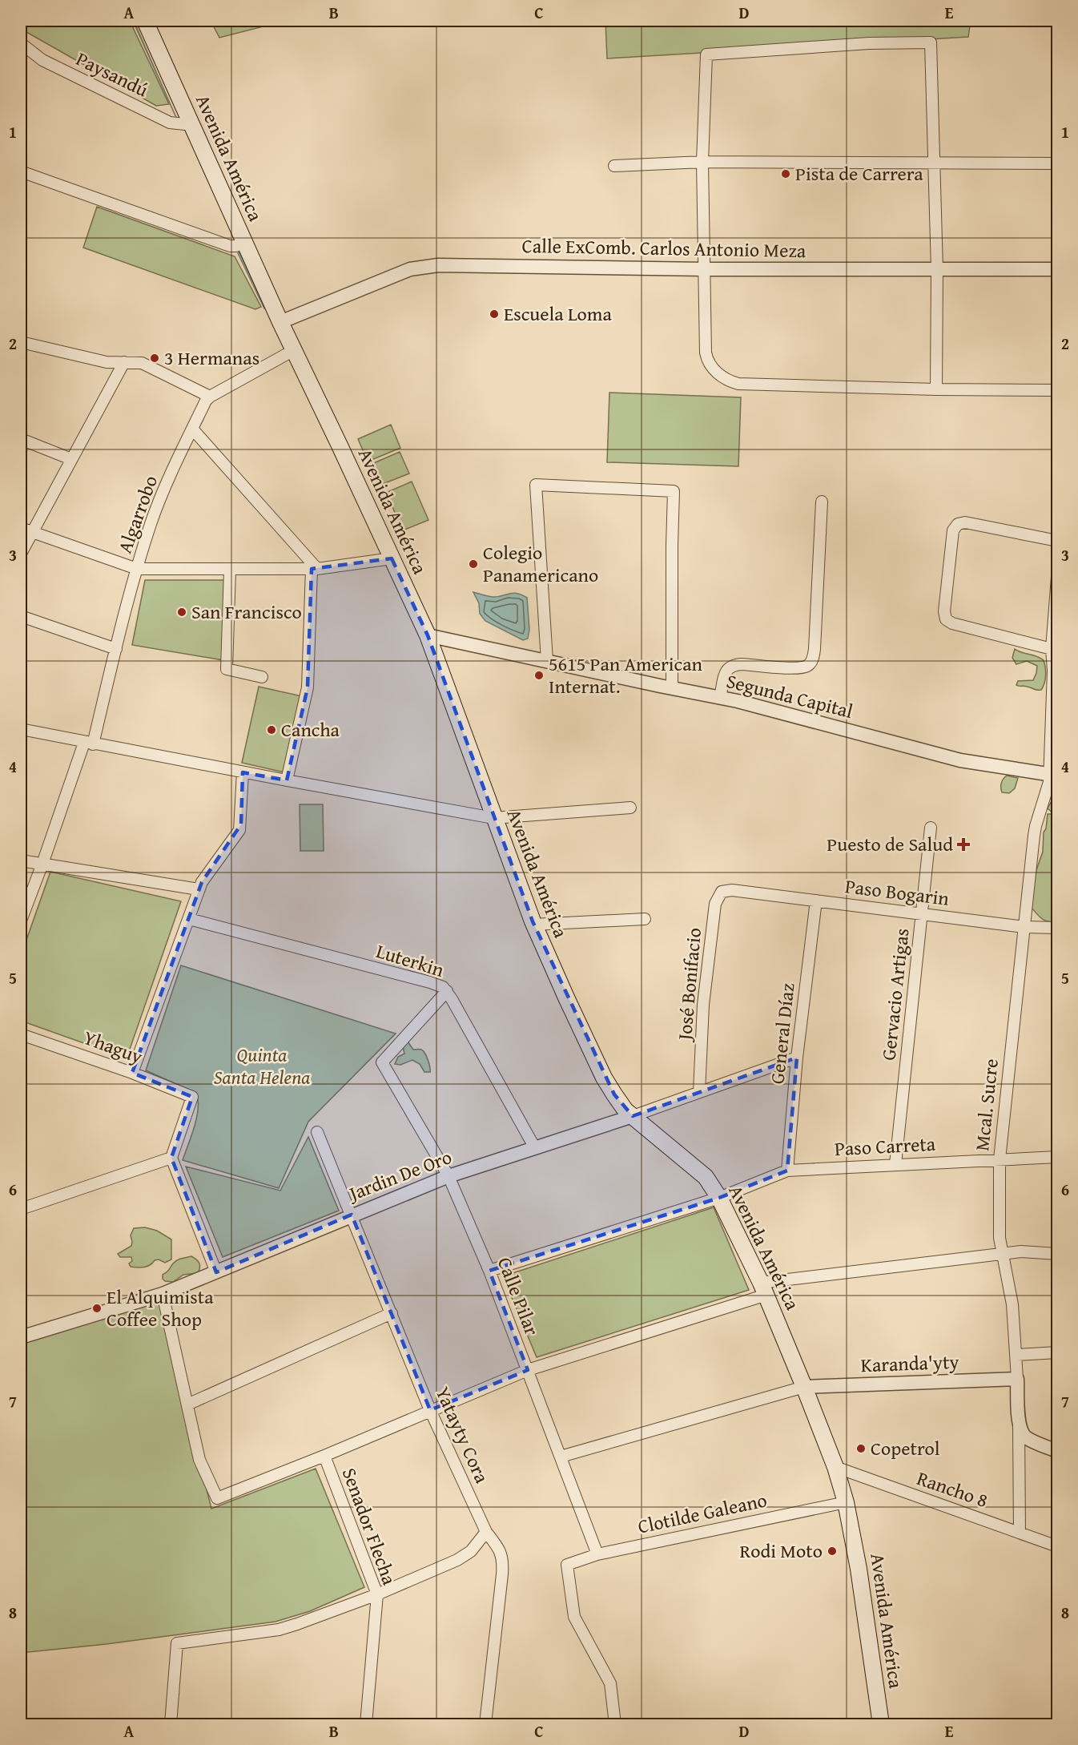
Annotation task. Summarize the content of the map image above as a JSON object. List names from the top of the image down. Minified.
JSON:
{"streets":{"main road":["Avenida América"],"street":["Paysandú","Calle ExComb. Carlos Antonio Meza","Algarrobo","Segunda Capital","Paso Bogarin","Luterkin","José Bonifacio","Gervacio Artigas","General Díaz","Yhaguy","Mcal. Sucre","Paso Carreta","Jardin De Oro","Calle Pilar","Karanda'yty","Yatayty Cora","Rancho 8","Clotilde Galeano","Senador Flecha"]},"crossings":[["Paysandú","Avenida América"],["Avenida América","Calle ExComb. Carlos Antonio Meza"],["Avenida América","Segunda Capital"],["Avenida América","Paso Carreta"],["Avenida América","Jardin De Oro"],["Avenida América","Karanda'yty"],["Avenida América","Rancho 8"],["Avenida América","Clotilde Galeano"],["Segunda Capital","Mcal. Sucre"],["Paso Bogarin","José Bonifacio"],["Paso Bogarin","Gervacio Artigas"],["Paso Bogarin","General Díaz"],["Paso Bogarin","Mcal. Sucre"],["Luterkin","Jardin De Oro"],["Luterkin","Calle Pilar"],["José Bonifacio","Jardin De Oro"],["Gervacio Artigas","Paso Carreta"],["General Díaz","Paso Carreta"],["General Díaz","Jardin De Oro"],["Mcal. Sucre","Paso Carreta"],["Mcal. Sucre","Karanda'yty"],["Paso Carreta","Calle Pilar"],["Jardin De Oro","Calle Pilar"],["Jardin De Oro","Yatayty Cora"],["Calle Pilar","Clotilde Galeano"]],"parks":["Quinta Santa Helena"],"places":{"other":["Pista de Carrera","Escuela Loma","3 Hermanas","Colegio Panamericano","San Francisco","5615 Pan American Internat.","Cancha","El Alquimista Coffee Shop","Copetrol","Rodi Moto"],"health":["Puesto de Salud"]},"grid":{"columns":["A","B","C","D","E"],"rows":["1","2","3","4","5","6","7","8"]}}
